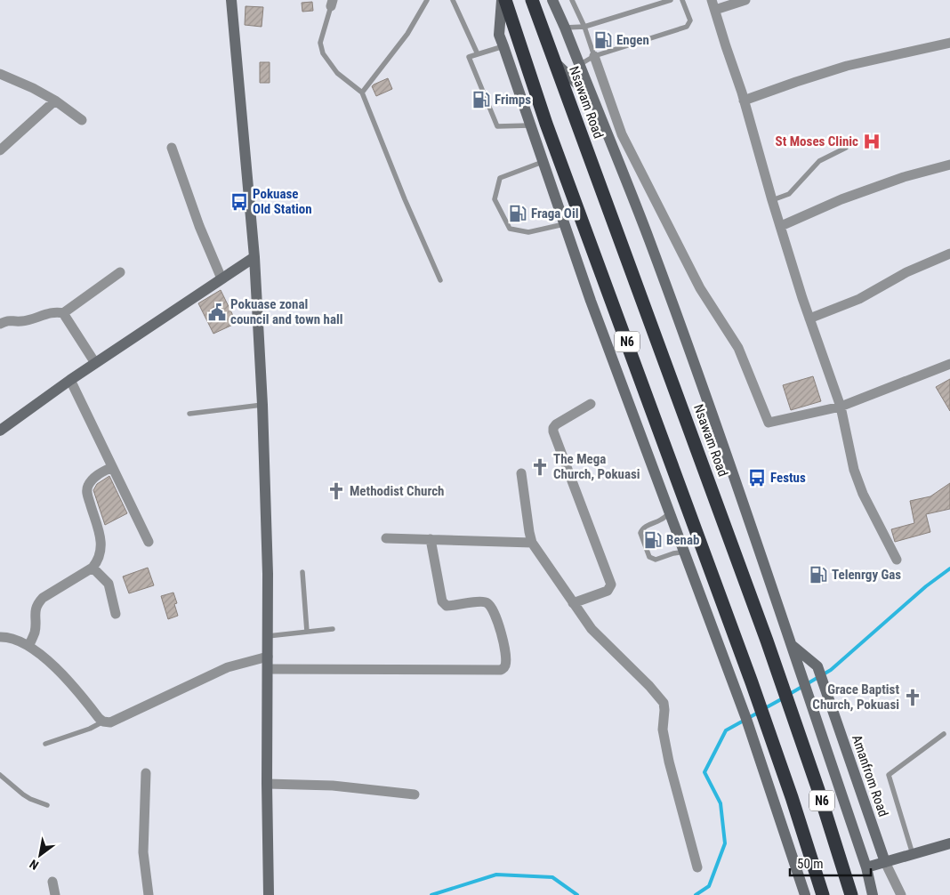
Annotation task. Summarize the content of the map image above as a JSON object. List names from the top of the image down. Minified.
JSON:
{"streets":{"highway":["Nsawam Road","N6"],"main road":["Amanfrom Road"]},"places":{"fuel station":["Engen","Frimps","Fraga Oil","Benab","Telenrgy Gas"],"hospital":["St Moses Clinic"],"bus stop":["Pokuase Old Station","Festus"],"public building":["Pokuase zonal council and town hall"],"church":["The Mega Church, Pokuasi","Methodist Church","Grace Baptist Church, Pokuasi"]},"scale_bar":"50 m","north":"bottom left"}
